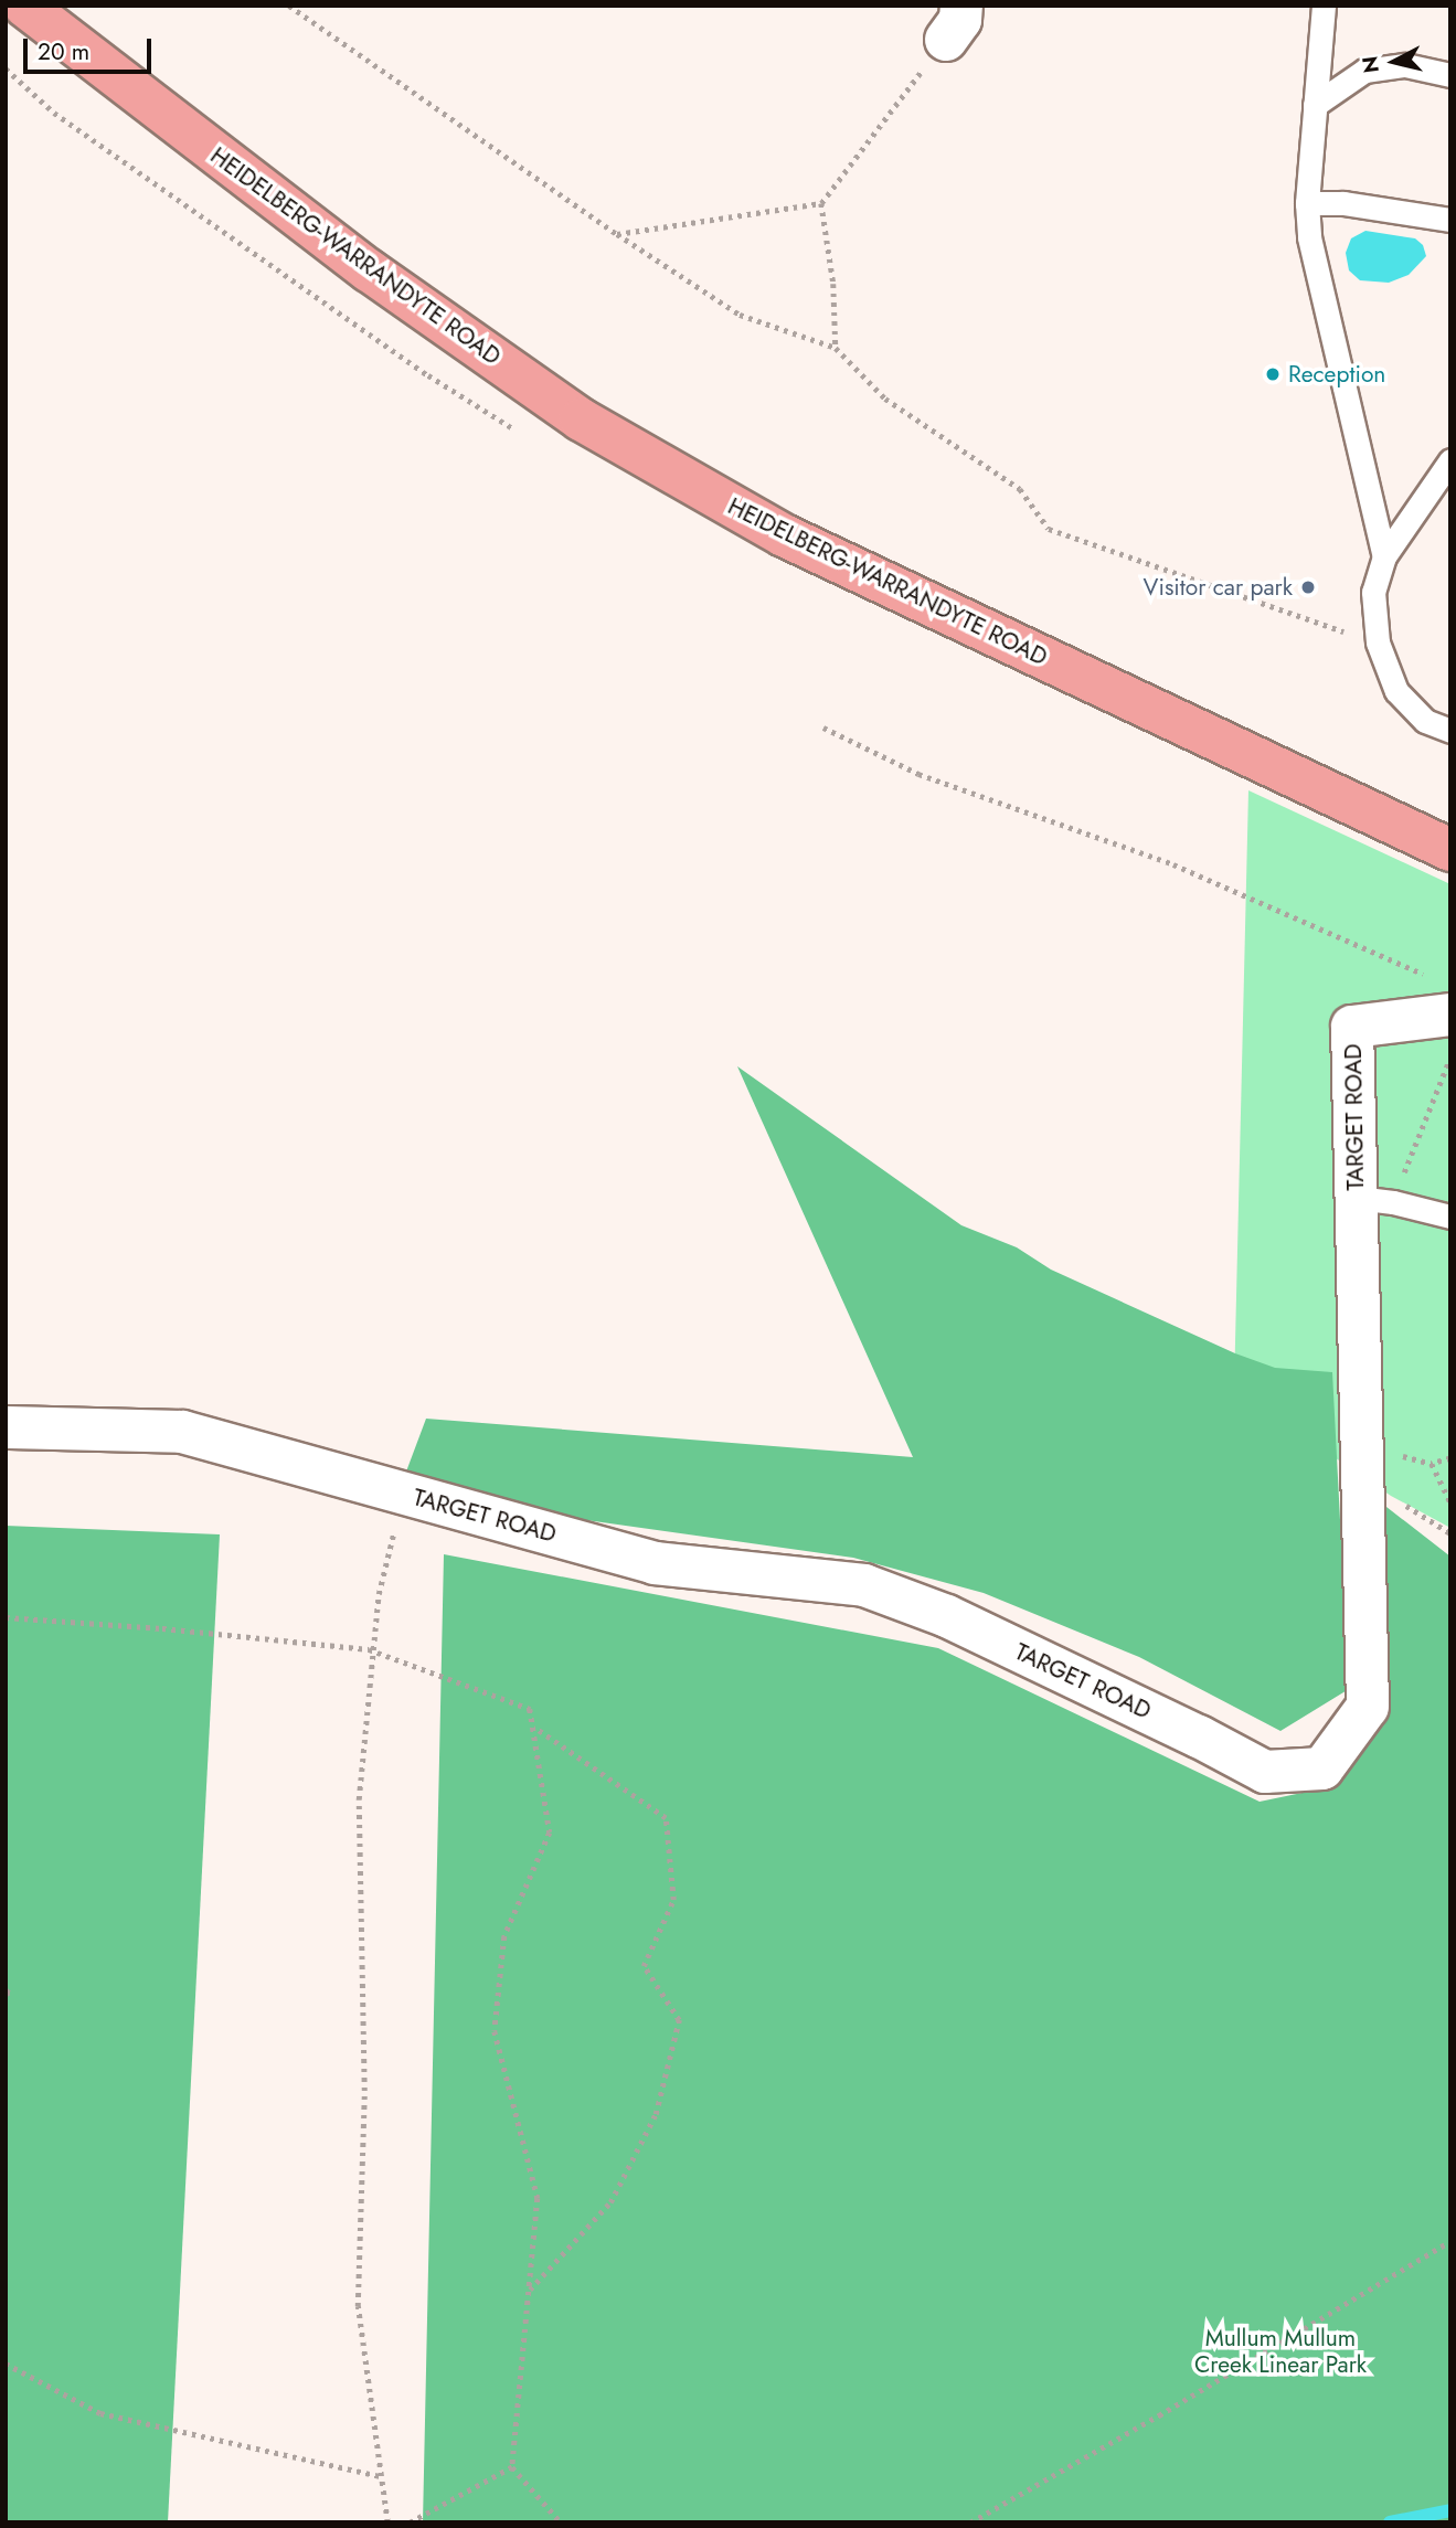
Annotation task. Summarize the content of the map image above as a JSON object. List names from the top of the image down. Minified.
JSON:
{"streets":{"main road":["HEIDELBERG-WARRANDYTE ROAD"],"street":["TARGET ROAD"]},"parks":["Mullum Mullum Creek Linear Park"],"places":["Reception","Visitor car park"],"scale_bar":"20 m","north":"left"}
